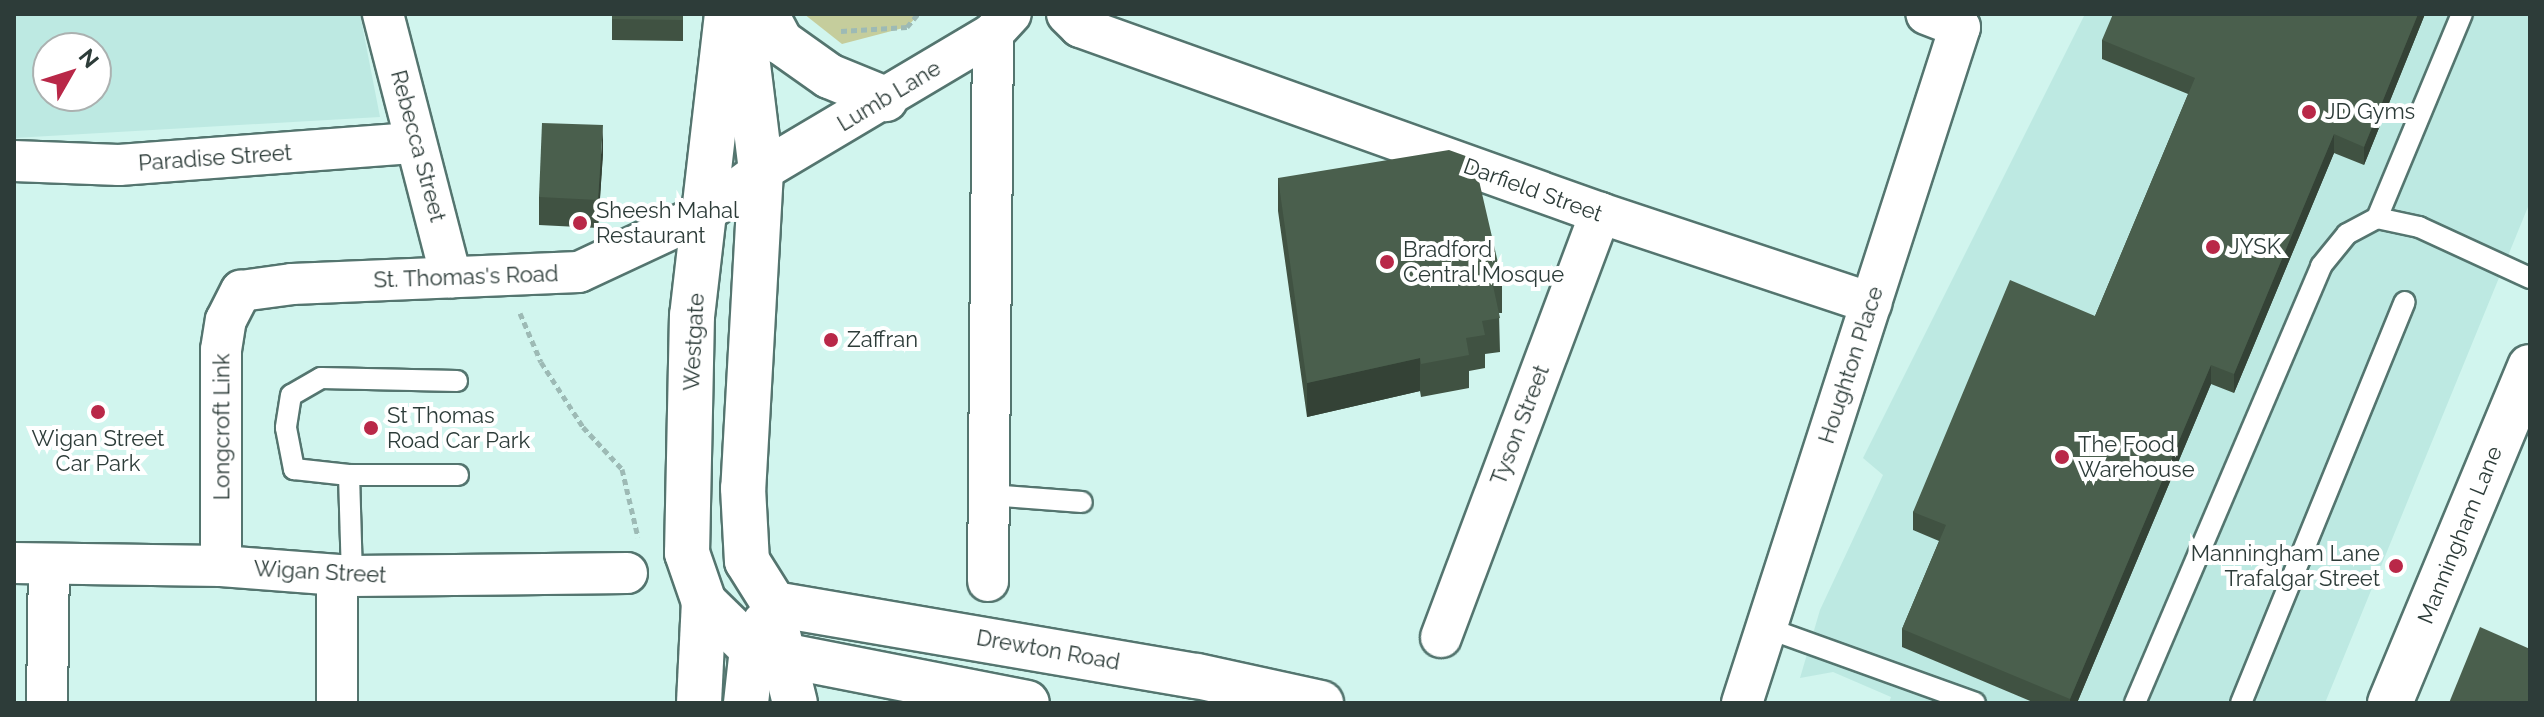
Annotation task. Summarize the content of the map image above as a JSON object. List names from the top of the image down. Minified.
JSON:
{"streets":{"main road":["Westgate","Manningham Lane","Drewton Road"],"street":["Lumb Lane","Rebecca Street","Paradise Street","Darfield Street","St. Thomas's Road","Houghton Place","Tyson Street","Longcroft Link","Wigan Street"]},"crossings":[["Lumb Lane","St. Thomas's Road"],["Lumb Lane","Westgate"],["Rebecca Street","Paradise Street"],["Rebecca Street","St. Thomas's Road"],["Darfield Street","Houghton Place"],["Darfield Street","Tyson Street"],["St. Thomas's Road","Westgate"],["St. Thomas's Road","Longcroft Link"],["Westgate","Drewton Road"],["Longcroft Link","Wigan Street"]],"places":["JD Gyms","Sheesh Mahal Restaurant","JYSK","Bradford Central Mosque","Zaffran","Wigan Street Car Park","St Thomas Road Car Park","The Food Warehouse","Manningham Lane Trafalgar Street"],"north":"top right"}
